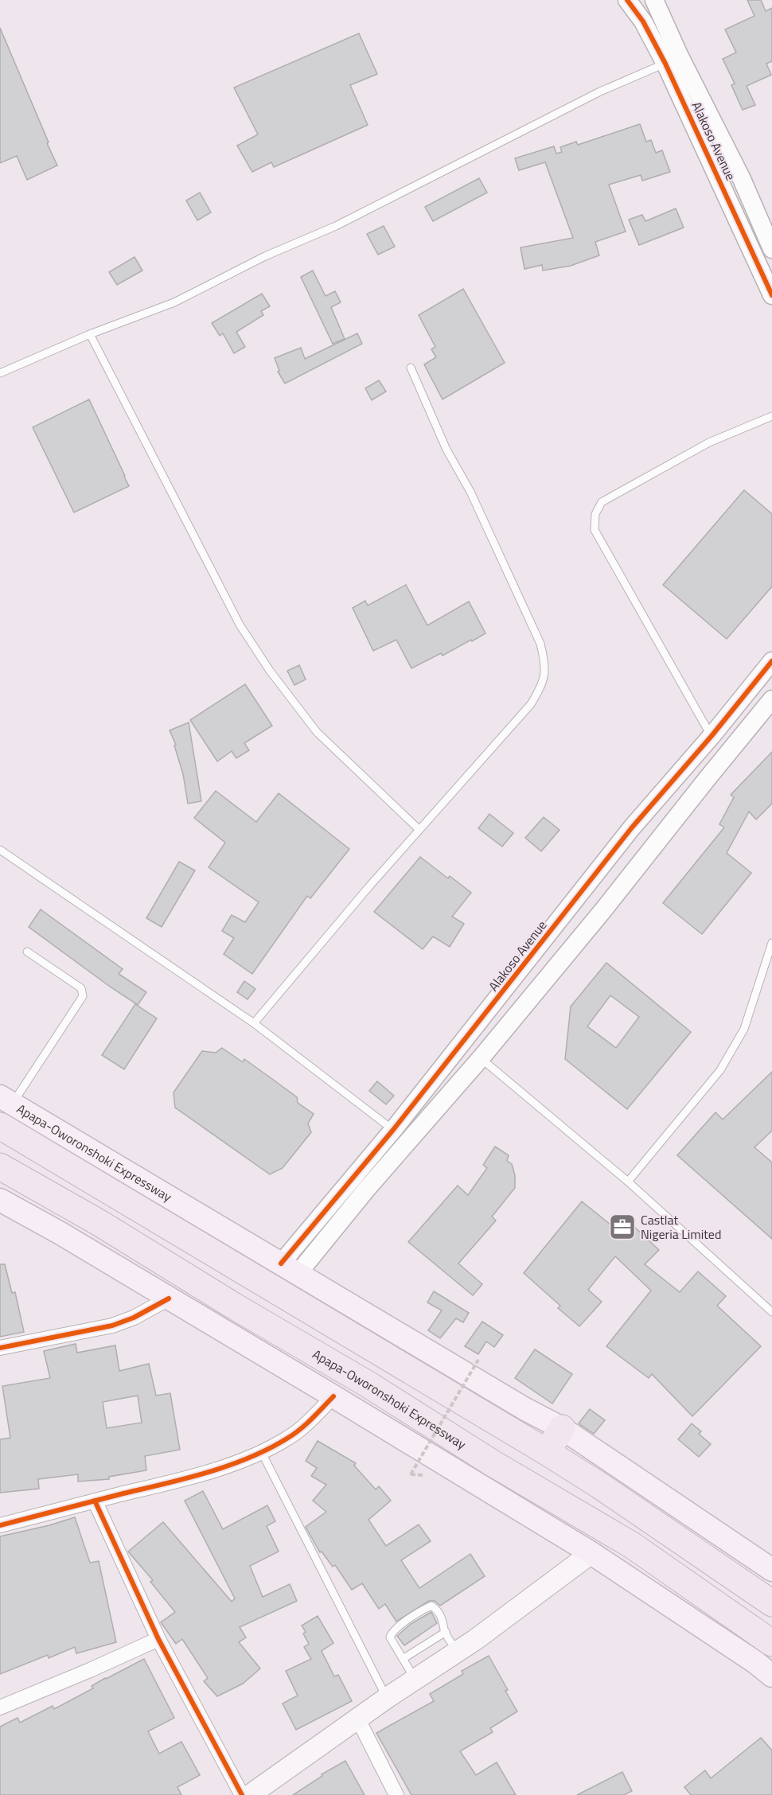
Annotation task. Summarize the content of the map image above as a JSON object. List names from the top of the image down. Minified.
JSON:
{"streets":{"highway":["Apapa-Oworonshoki Expressway"],"street":["Alakoso Avenue"]},"crossings":[["Alakoso Avenue","Apapa-Oworonshoki Expressway"]],"places":{"office":["Castlat Nigeria Limited"]}}
